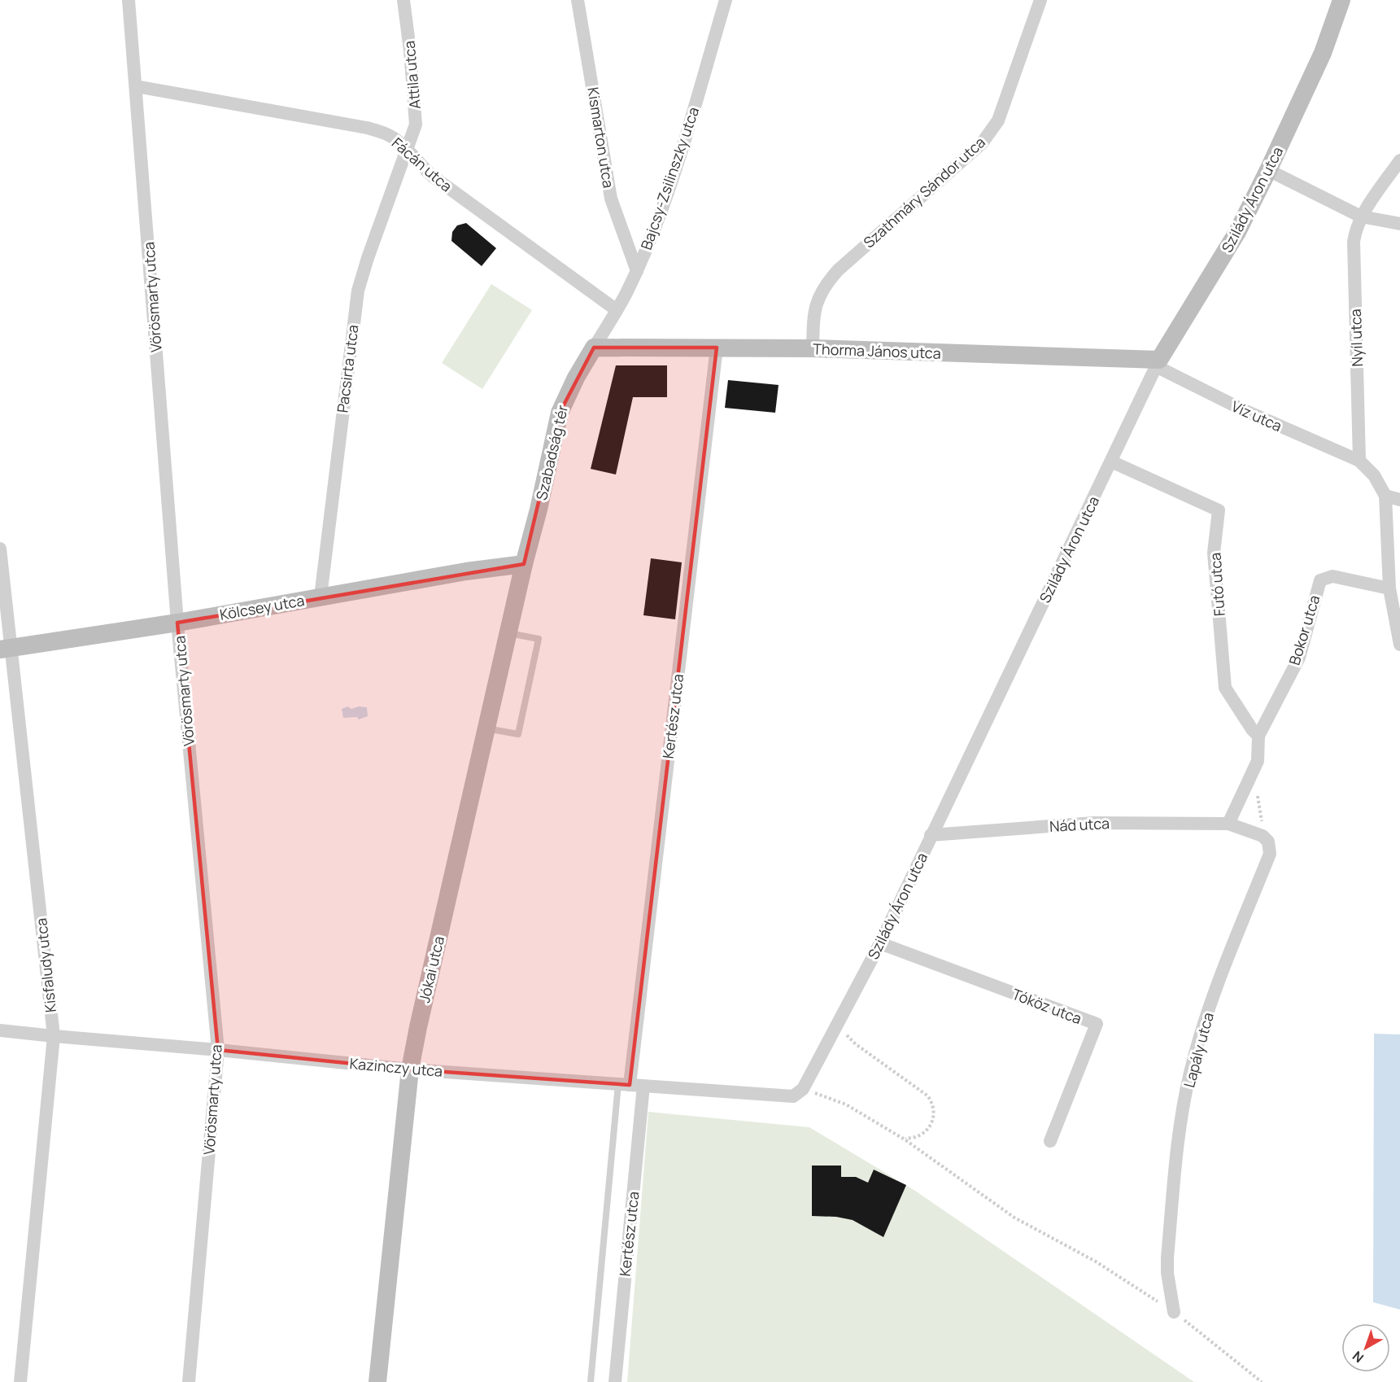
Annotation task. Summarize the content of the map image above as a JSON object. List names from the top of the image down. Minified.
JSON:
{"streets":{"street":["Attila utca","Kismarton utca","Fácán utca","Bajcsy-Zsilinszky utca","Szathmáry Sándor utca","Szilády Áron utca","Vörösmarty utca","Nyíl utca","Thorma János utca","Pacsirta utca","Víz utca","Szabadság tér","Futó utca","Kölcsey utca","Bokor utca","Kertész utca","Nád utca","Kisfaludy utca","Jókai utca","Tóköz utca","Lapály utca","Kazinczy utca"]},"crossings":[["Attila utca","Fácán utca"],["Attila utca","Pacsirta utca"],["Kismarton utca","Bajcsy-Zsilinszky utca"],["Fácán utca","Bajcsy-Zsilinszky utca"],["Fácán utca","Vörösmarty utca"],["Fácán utca","Pacsirta utca"],["Bajcsy-Zsilinszky utca","Thorma János utca"],["Bajcsy-Zsilinszky utca","Szabadság tér"],["Szathmáry Sándor utca","Thorma János utca"],["Szilády Áron utca","Thorma János utca"],["Szilády Áron utca","Víz utca"],["Szilády Áron utca","Futó utca"],["Szilády Áron utca","Nád utca"],["Szilády Áron utca","Tóköz utca"],["Szilády Áron utca","Kazinczy utca"],["Vörösmarty utca","Kölcsey utca"],["Vörösmarty utca","Kazinczy utca"],["Nyíl utca","Víz utca"],["Thorma János utca","Víz utca"],["Thorma János utca","Szabadság tér"],["Thorma János utca","Kertész utca"],["Pacsirta utca","Kölcsey utca"],["Szabadság tér","Kölcsey utca"],["Szabadság tér","Jókai utca"],["Futó utca","Bokor utca"],["Kölcsey utca","Kisfaludy utca"],["Kölcsey utca","Jókai utca"],["Bokor utca","Nád utca"],["Kertész utca","Kazinczy utca"],["Kisfaludy utca","Kazinczy utca"],["Jókai utca","Kazinczy utca"]],"north":"bottom left"}
